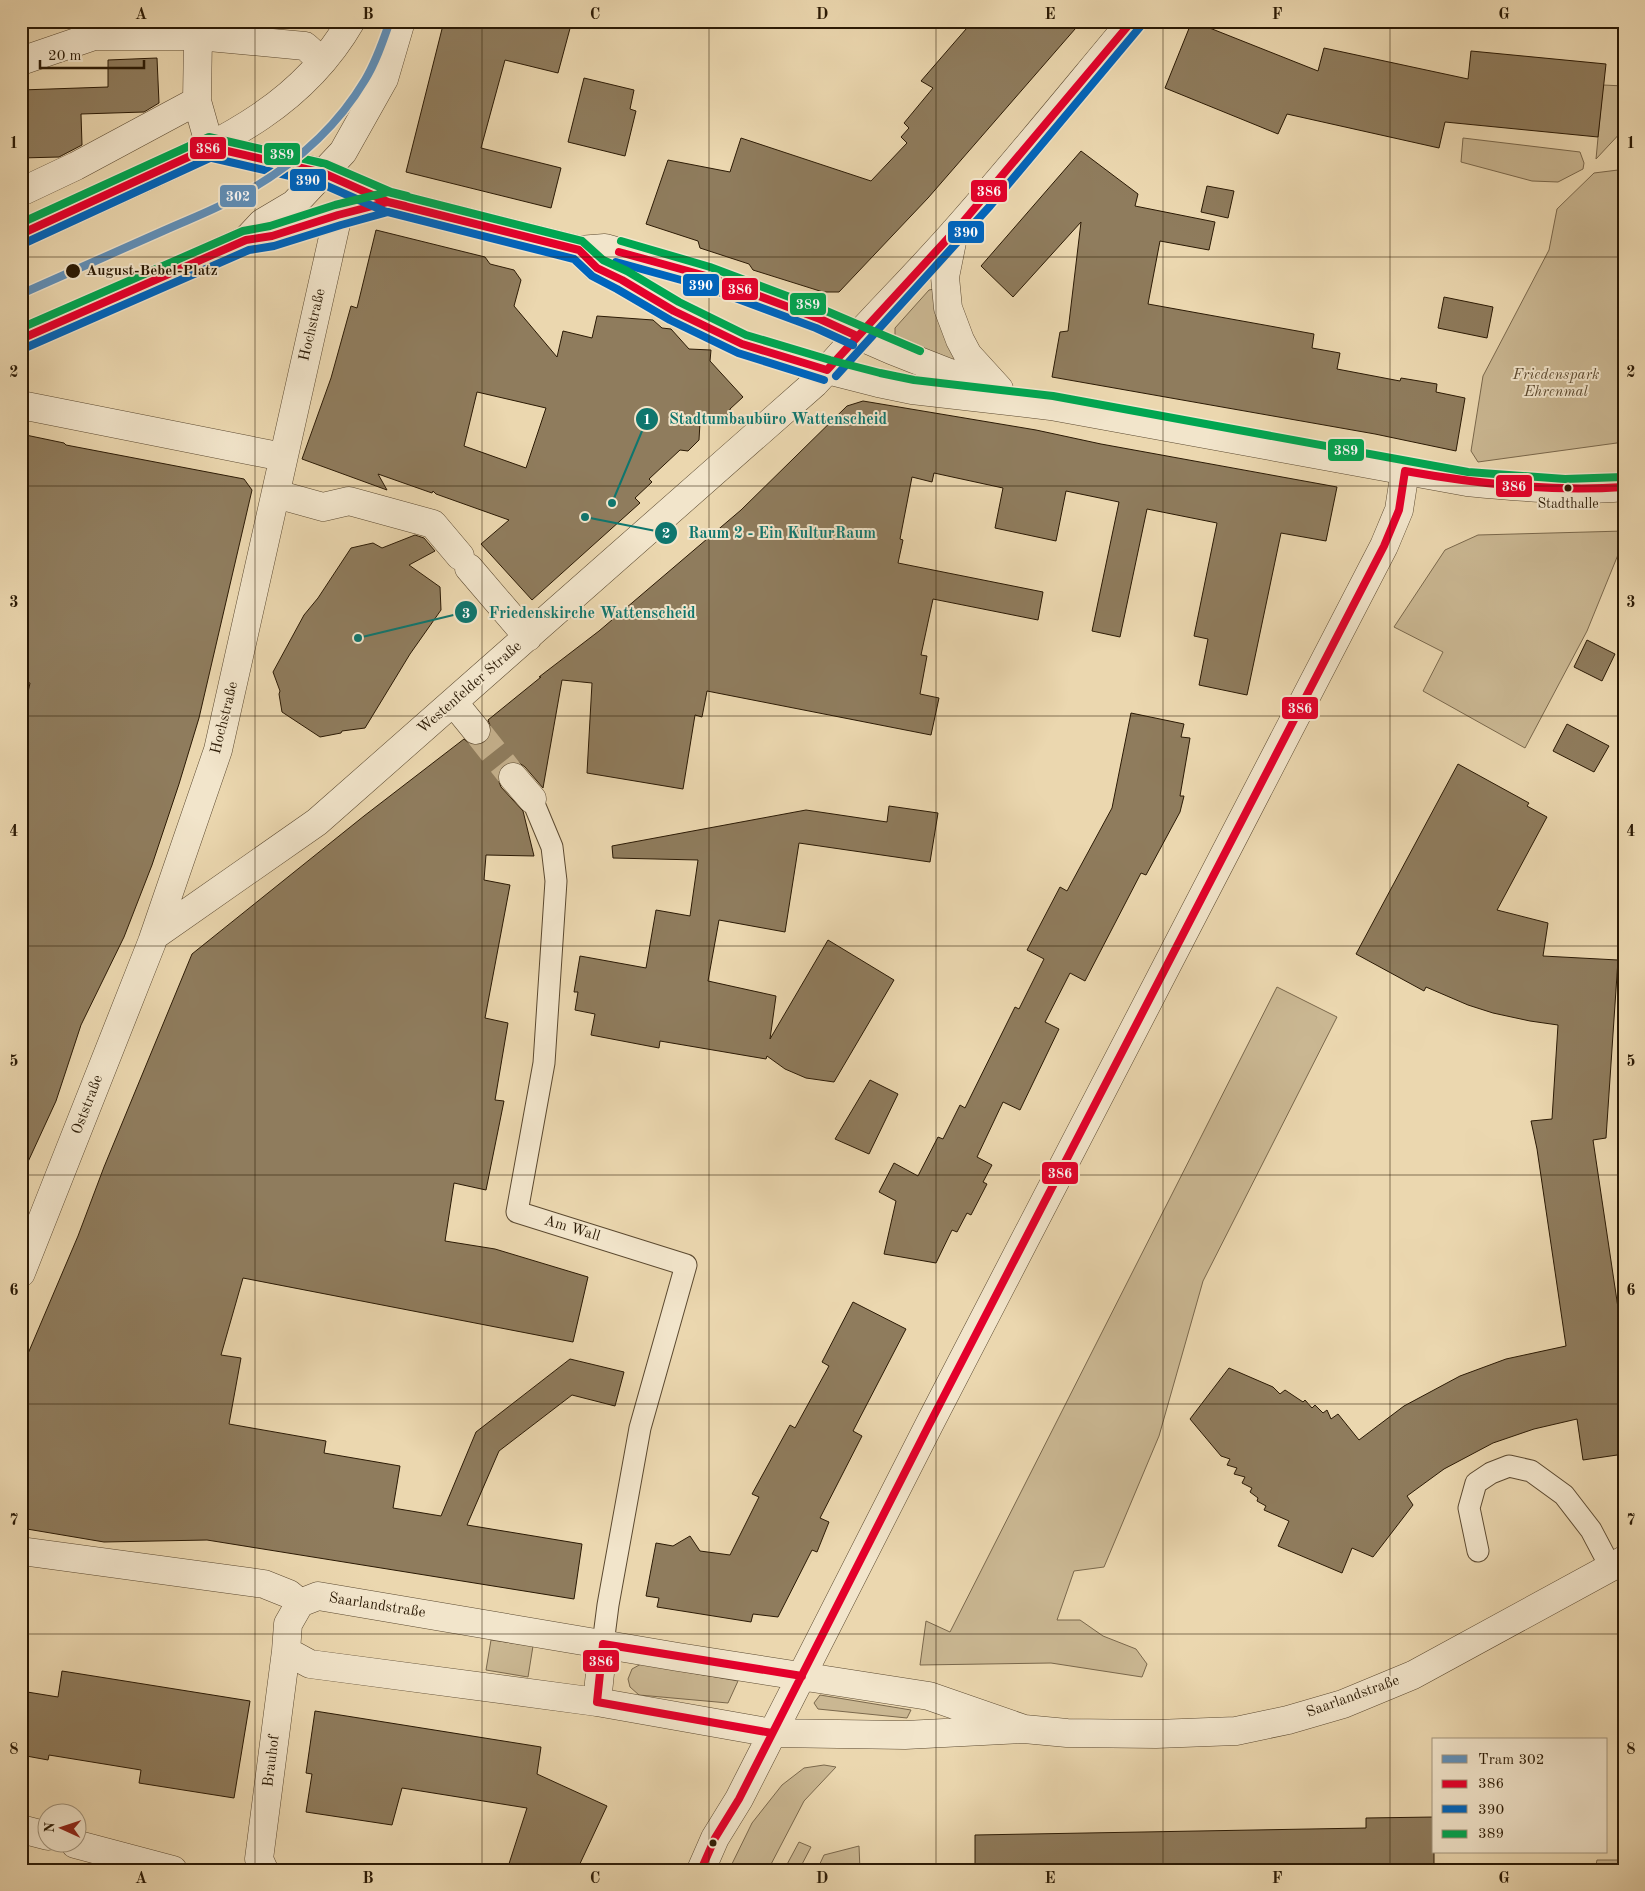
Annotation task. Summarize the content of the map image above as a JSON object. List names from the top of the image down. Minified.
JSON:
{"streets":{"street":["Hochstraße","Westenfelder Straße","Oststraße","Am Wall","Saarlandstraße","Brauhof"]},"crossings":[["Hochstraße","Westenfelder Straße"],["Hochstraße","Oststraße"],["Westenfelder Straße","Oststraße"],["Am Wall","Saarlandstraße"],["Saarlandstraße","Brauhof"]],"parks":["Friedenspark Ehrenmal"],"places":["August-Bebel-Platz","Stadthalle","Stadtumbaubüro Wattenscheid","Raum 2 - Ein KulturRaum","Friedenskirche Wattenscheid"],"lines":["tram line 302","transit line 386","transit line 390","transit line 389"],"legend":["Tram 302","386","390","389"],"scale_bar":"20 m","north":"left","grid":{"columns":["A","B","C","D","E","F","G"],"rows":["1","2","3","4","5","6","7","8"]}}
